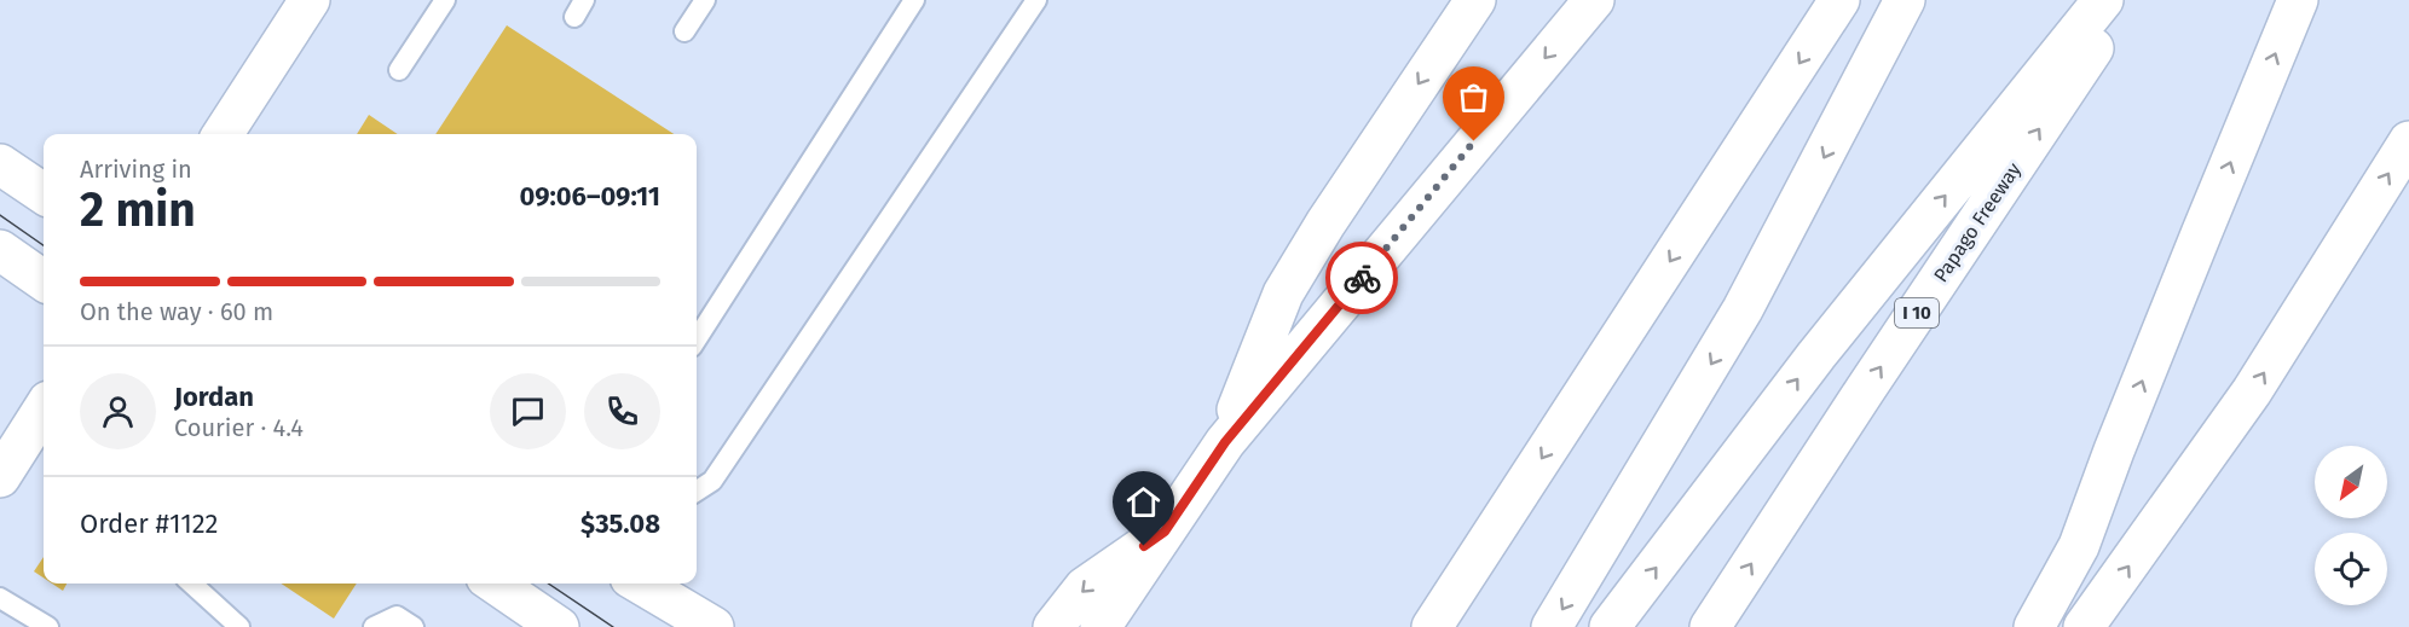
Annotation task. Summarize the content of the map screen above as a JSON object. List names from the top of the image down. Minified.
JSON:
{"streets":{"main road":["Papago Freeway","I 10"]},"north":"bottom left","page":{"heading":["2 min","Arriving in","09:06–09:11"],"panel":["Jordan","Courier · 4.4","Order #1122","$35.08"],"bar":"On the way · 60 m"}}
